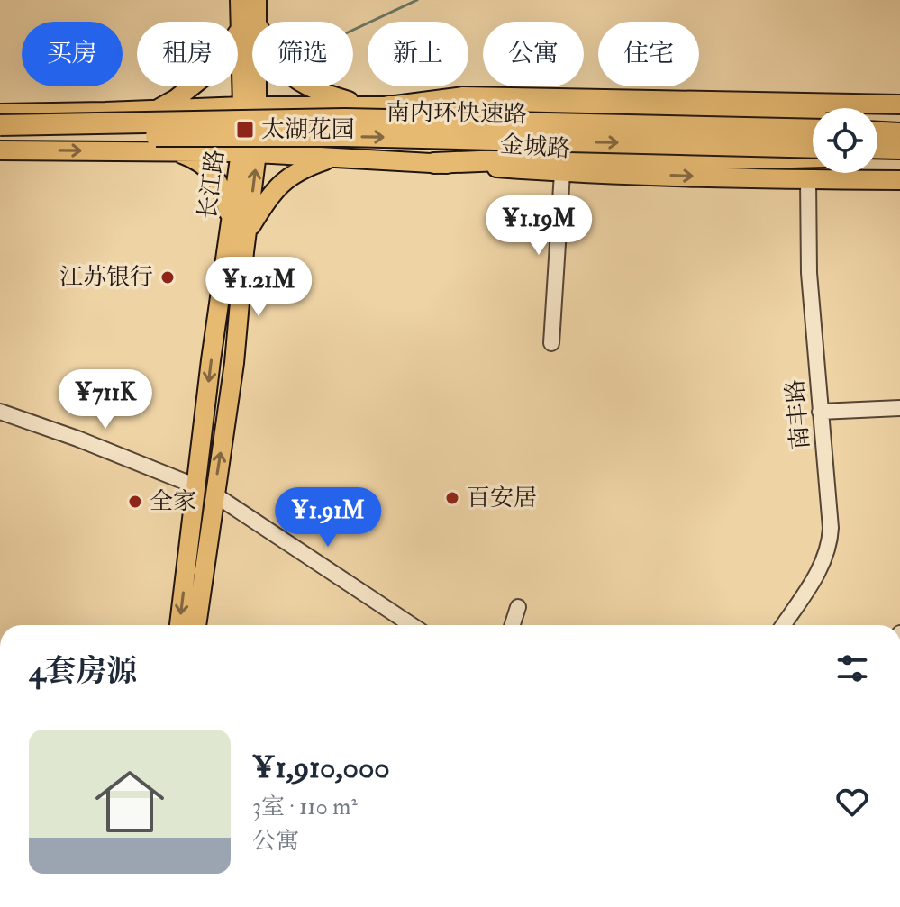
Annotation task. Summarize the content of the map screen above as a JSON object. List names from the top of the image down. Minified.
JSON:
{"streets":{"highway":["南内环快速路"],"main road":["金城路","长江路"],"street":["南丰路"]},"crossings":[["金城路","长江路"],["金城路","南丰路"]],"places":{"transit":["太湖花园"],"other":["江苏银行","百安居","全家"]},"page":{"chip":["买房","租房","筛选","新上","公寓","住宅"],"price":["¥1.19M","¥1.21M","¥711K","¥1.91M"],"heading":"4套房源","list":[{"name":"¥1,910,000","note":"3室 · 110 m² · 公寓"}]}}
